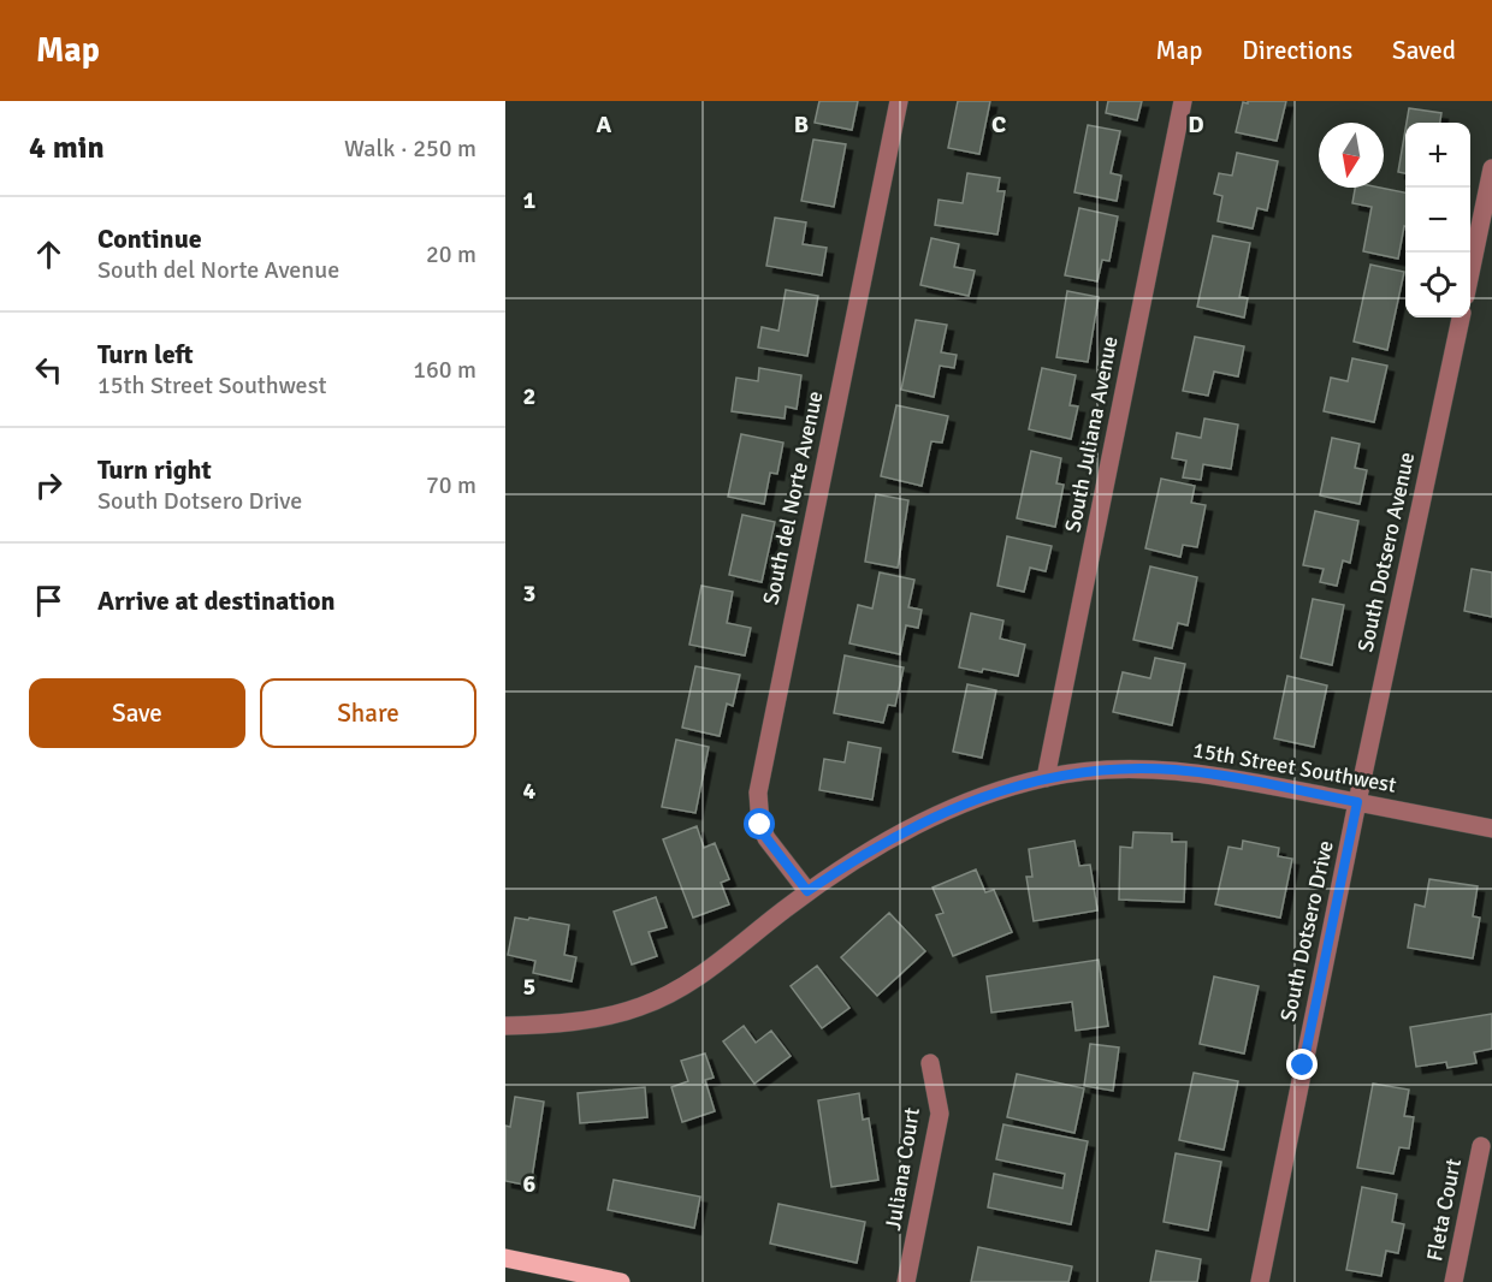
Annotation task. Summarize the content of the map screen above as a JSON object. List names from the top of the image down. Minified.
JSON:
{"streets":{"street":["South Juliana Avenue","South del Norte Avenue","South Dotsero Avenue","15th Street Southwest","South Dotsero Drive","Juliana Court","Fleta Court"]},"crossings":[["South Juliana Avenue","15th Street Southwest"],["South del Norte Avenue","15th Street Southwest"],["South Dotsero Avenue","15th Street Southwest"],["South Dotsero Avenue","South Dotsero Drive"],["15th Street Southwest","South Dotsero Drive"]],"north":"bottom","page":{"header":"Map","nav":["Map","Directions","Saved"],"heading":["4 min","Walk · 250 m"],"map_buttons":["+","−"],"list":[["Continue","South del Norte Avenue","20 m"],["Turn left","15th Street Southwest","160 m"],["Turn right","South Dotsero Drive","70 m"],"Arrive at destination"],"buttons":["Save","Share"]},"grid":{"columns":["A","B","C","D"],"rows":["1","2","3","4","5","6"]}}
